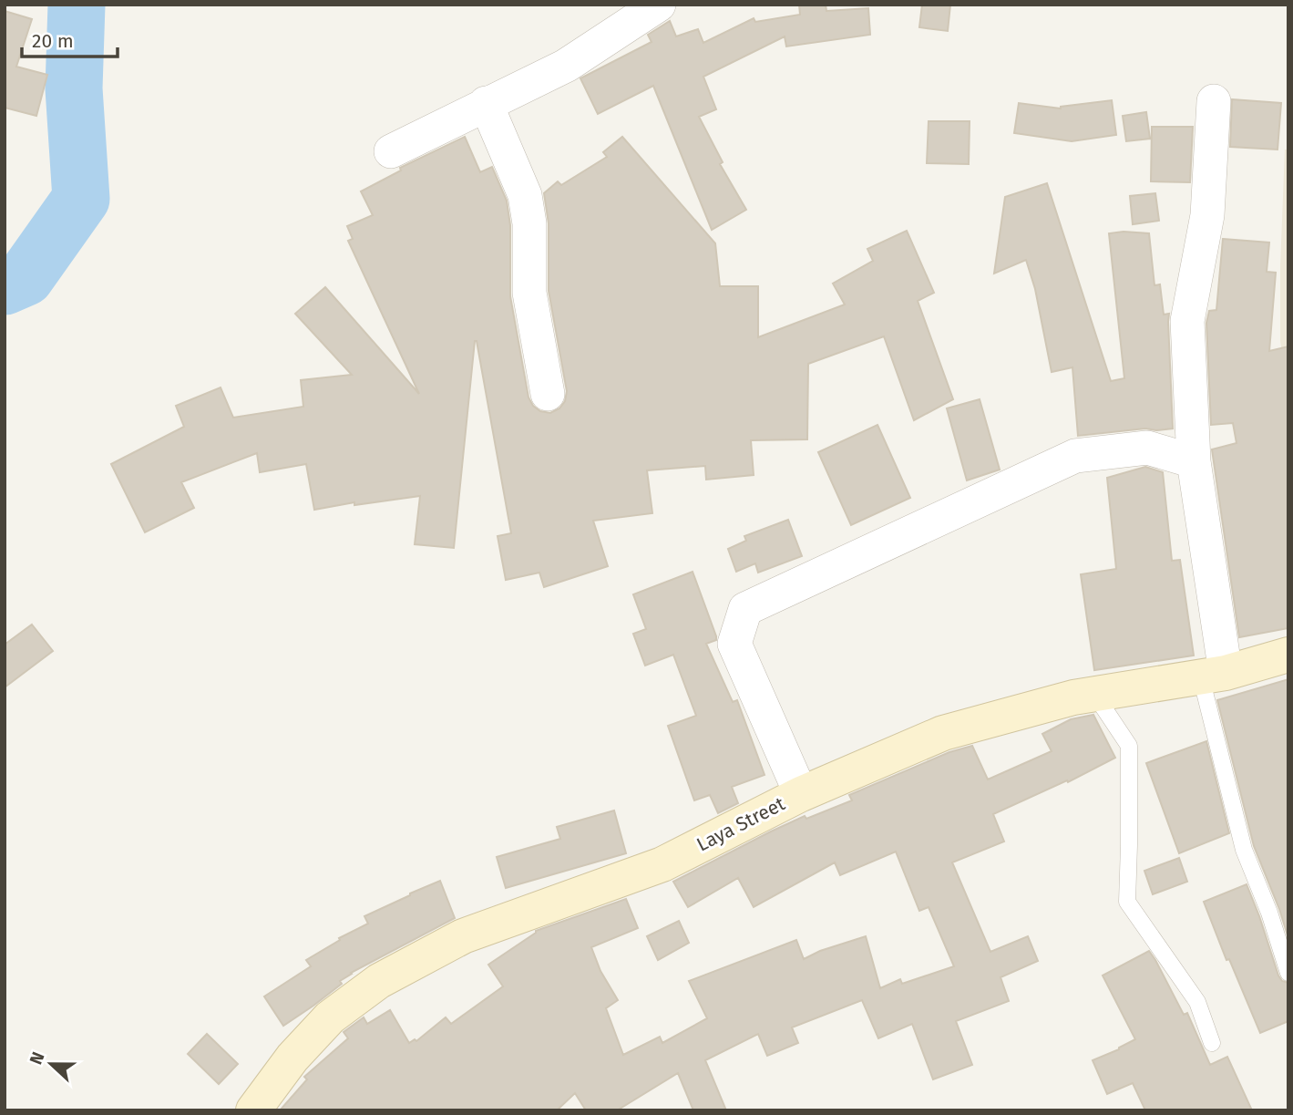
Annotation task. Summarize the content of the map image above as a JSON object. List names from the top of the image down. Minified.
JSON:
{"streets":{"street":["Laya Street"]},"scale_bar":"20 m","north":"left"}
